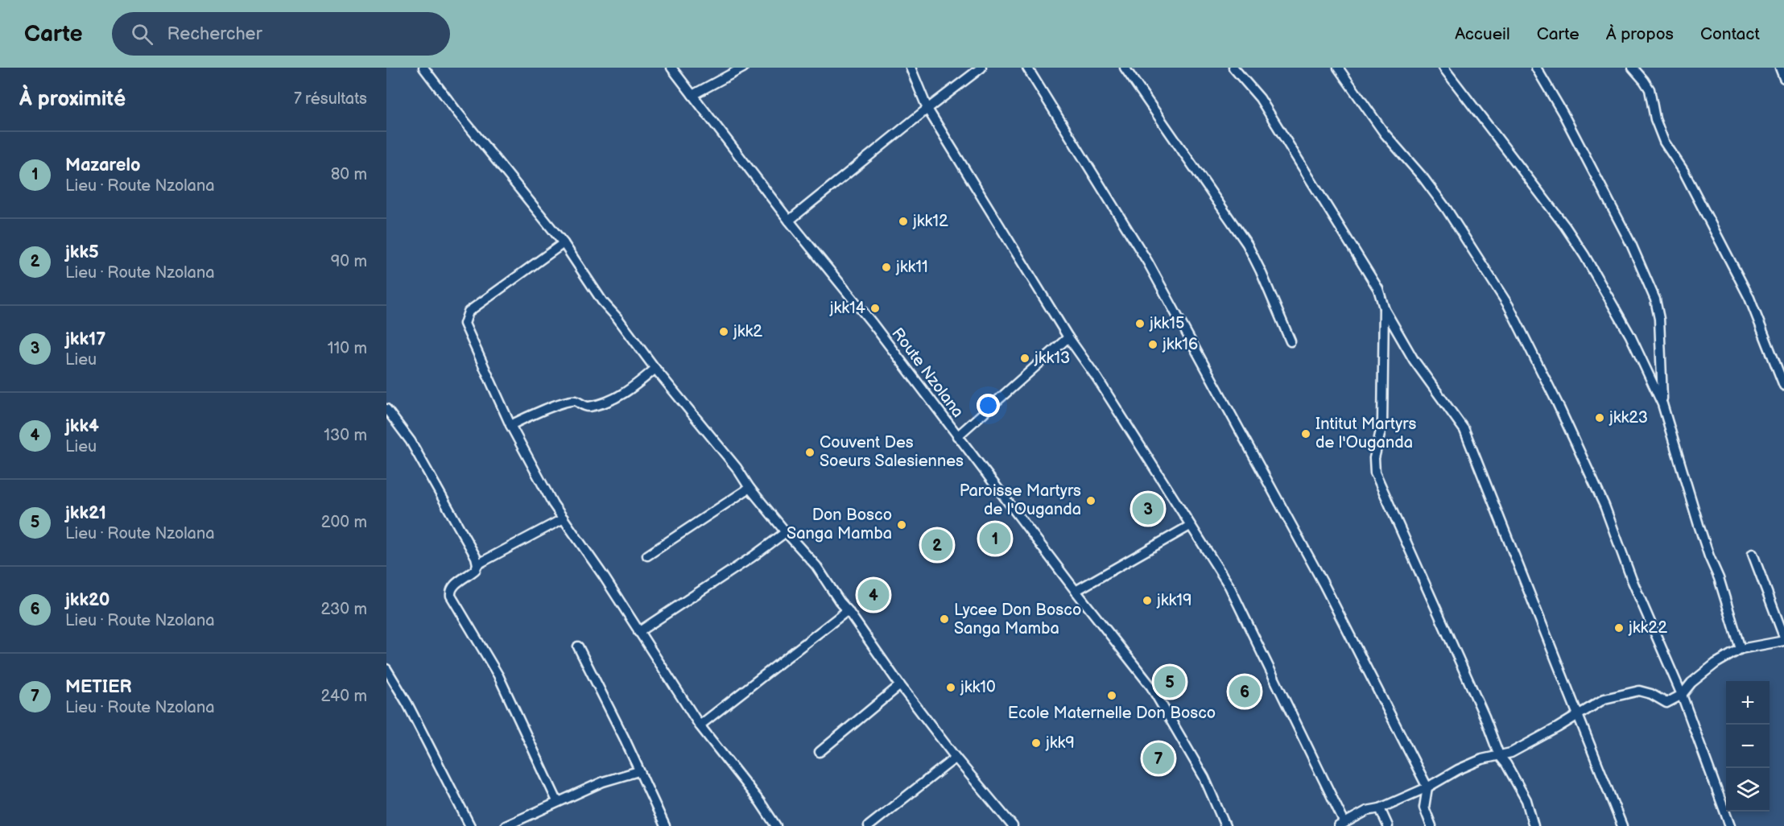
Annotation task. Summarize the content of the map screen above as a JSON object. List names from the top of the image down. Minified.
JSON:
{"streets":{"street":["Route Nzolana"]},"places":["jkk12","jkk11","jkk14","jkk15","jkk2","jkk16","jkk13","jkk23","Intitut Martyrs de l'Ouganda","Couvent Des Soeurs Salesiennes","Paroisse Martyrs de l'Ouganda","Don Bosco Sanga Mamba","jkk19","Lycee Don Bosco Sanga Mamba","jkk22","jkk10","Ecole Maternelle Don Bosco","jkk9"],"page":{"header":"Carte","search":"Rechercher","nav":["Accueil","Carte","À propos","Contact"],"heading":["À proximité","7 résultats"],"list":[{"mark":"1","name":"Mazarelo","note":"Lieu · Route Nzolana","value":"80 m"},{"mark":"2","name":"jkk5","note":"Lieu · Route Nzolana","value":"90 m"},{"mark":"3","name":"jkk17","note":"Lieu","value":"110 m"},{"mark":"4","name":"jkk4","note":"Lieu","value":"130 m"},{"mark":"5","name":"jkk21","note":"Lieu · Route Nzolana","value":"200 m"},{"mark":"6","name":"jkk20","note":"Lieu · Route Nzolana","value":"230 m"},{"mark":"7","name":"METIER","note":"Lieu · Route Nzolana","value":"240 m"}],"pins":["3","1","2","4","5","6","7"],"map_buttons":["+","−"]}}
